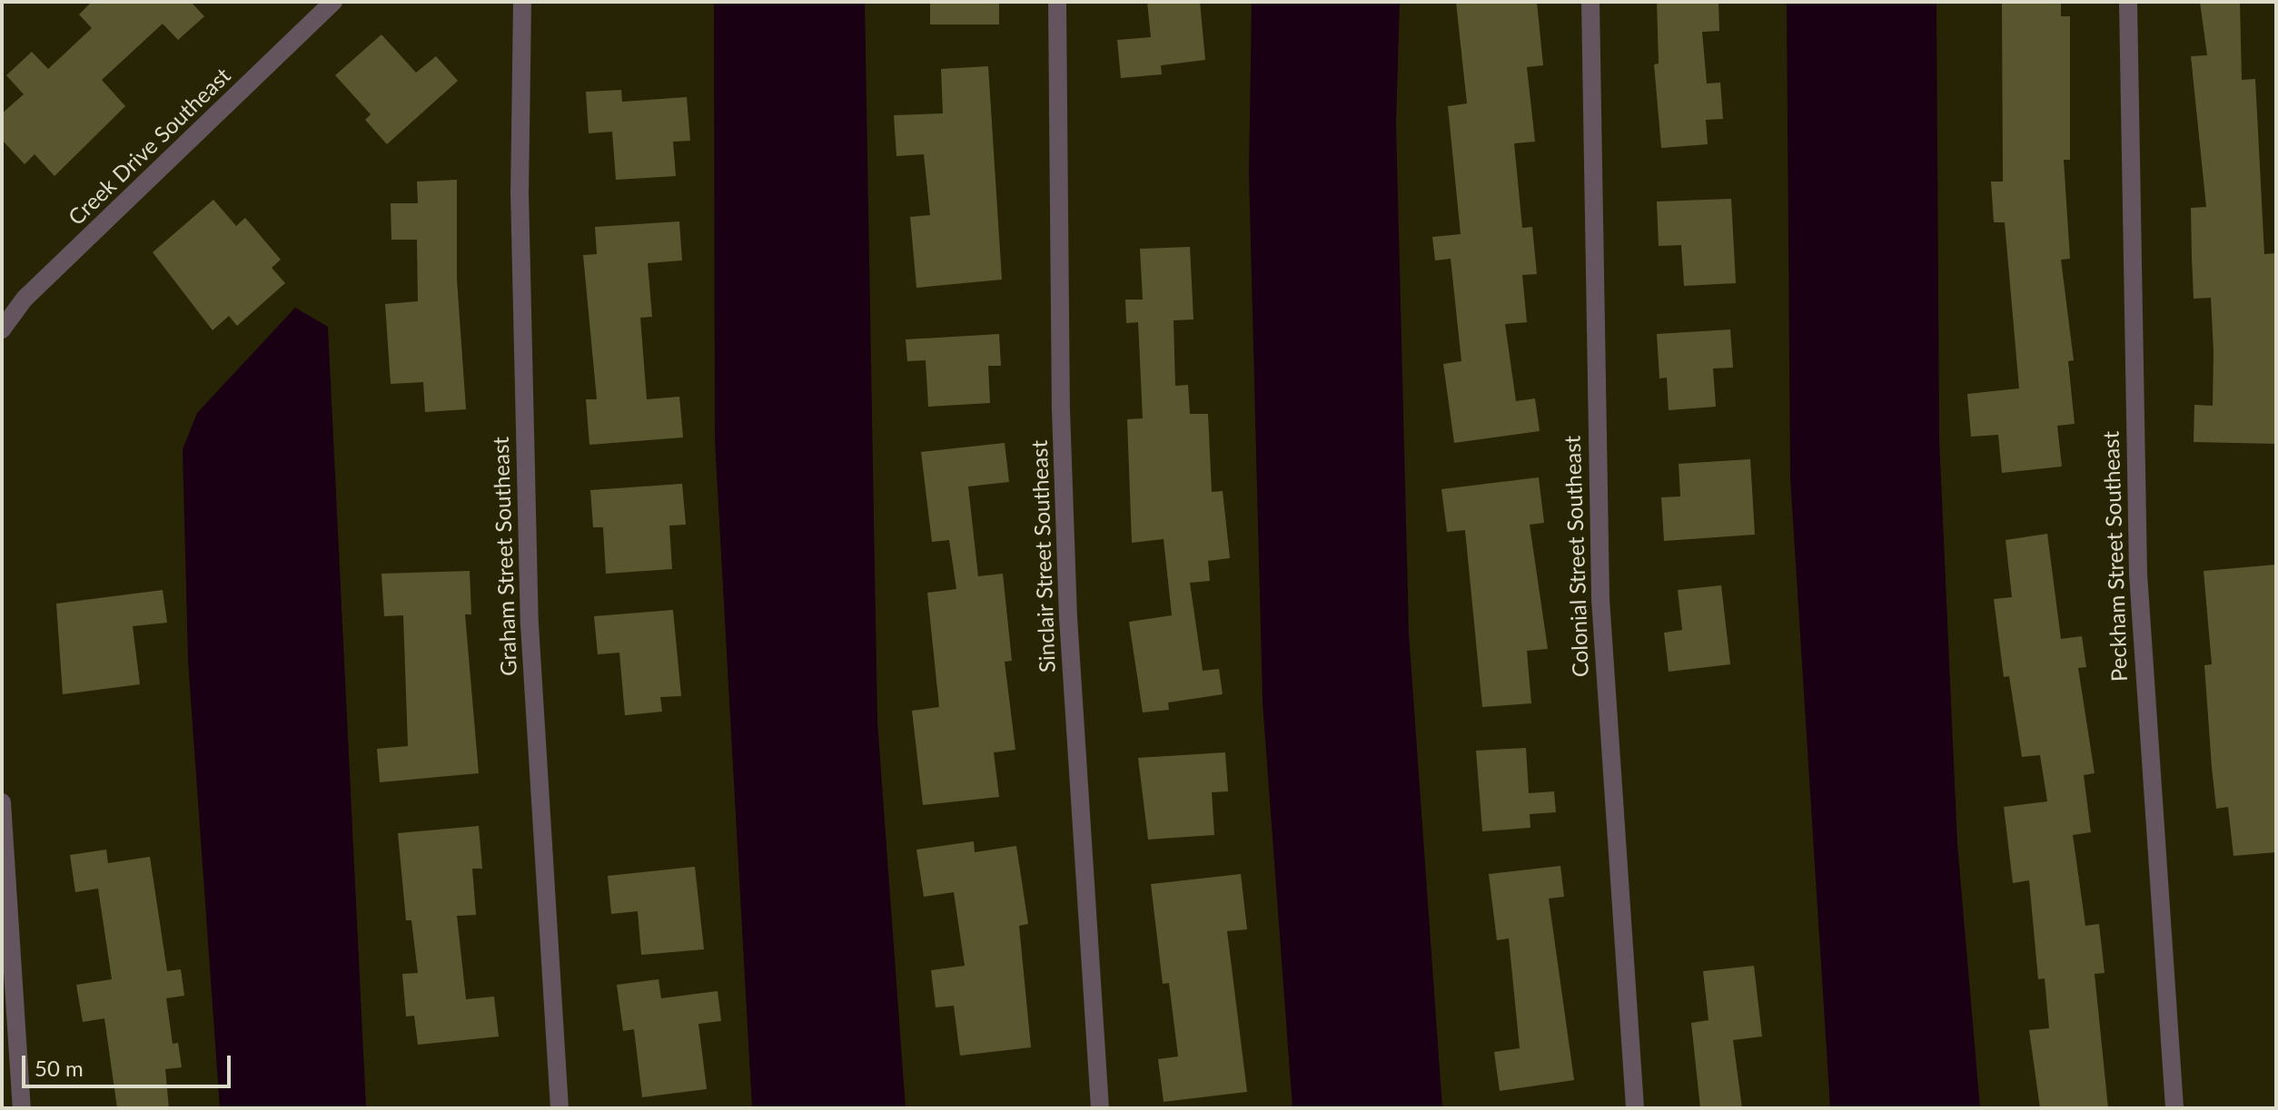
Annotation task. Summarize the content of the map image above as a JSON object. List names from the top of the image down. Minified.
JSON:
{"streets":{"street":["Creek Drive Southeast","Graham Street Southeast","Sinclair Street Southeast","Colonial Street Southeast","Peckham Street Southeast"]},"scale_bar":"50 m"}
